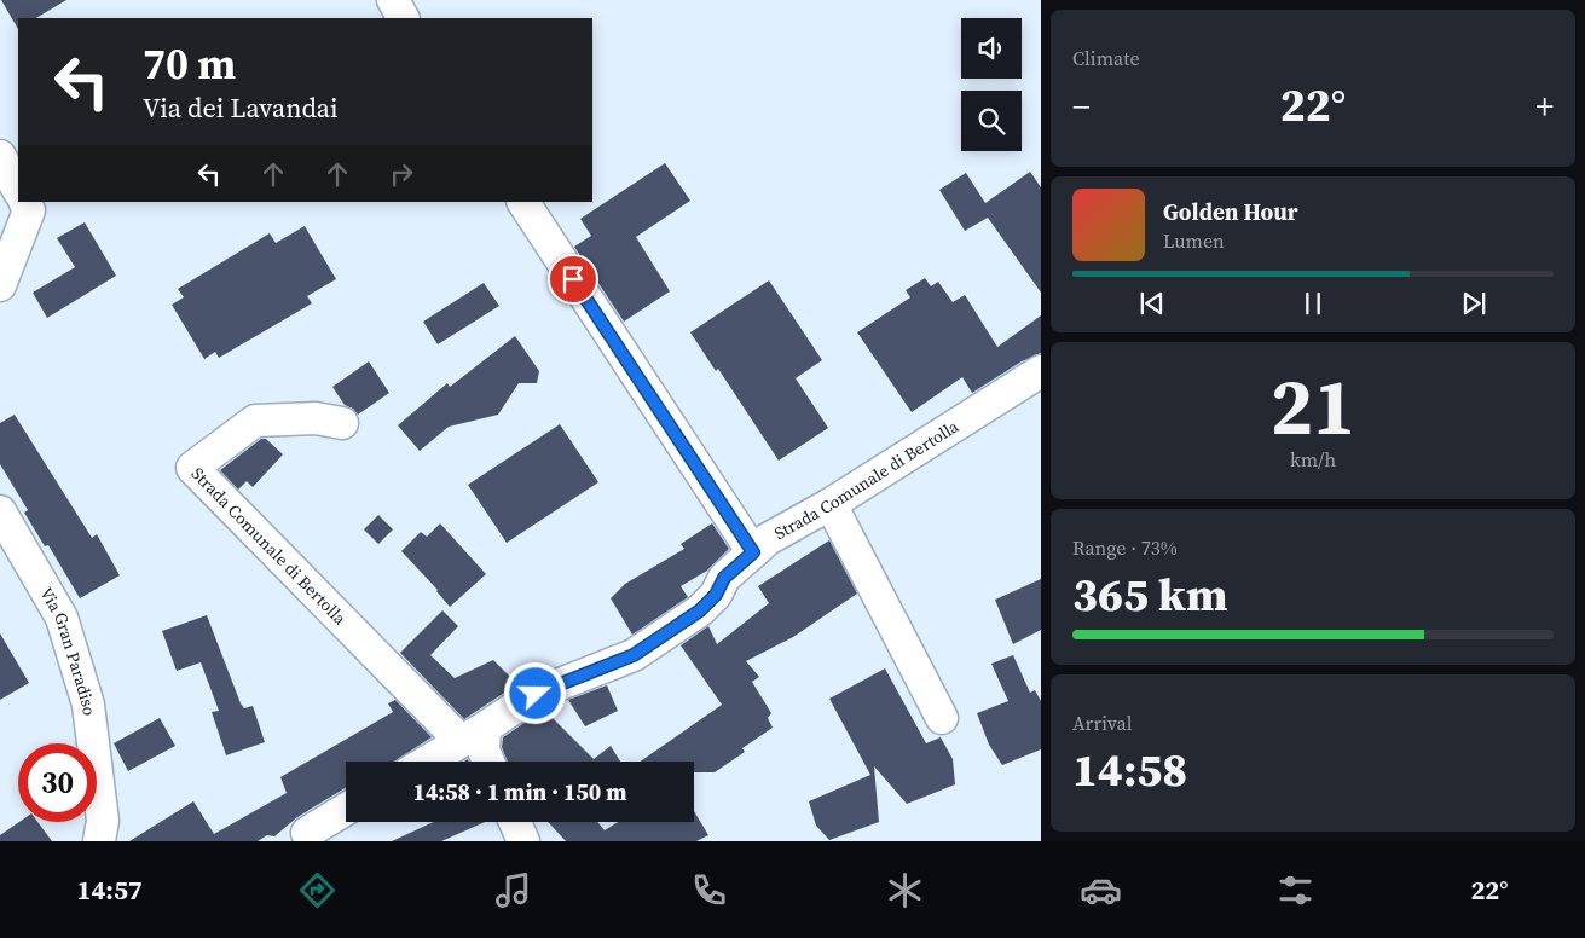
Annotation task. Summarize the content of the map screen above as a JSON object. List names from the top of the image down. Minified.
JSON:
{"streets":{"street":["Strada Comunale di Bertolla","Via Gran Paradiso"]},"page":{"tile":["Climate",["21","km/h"],["Range · 73%","365 km"],["Arrival","14:58"]],"turn":["70 m","Via dei Lavandai"],"heat":["−","22°","+"],"song":["Golden Hour","Lumen"],"limit":"30","trip":"14:58 · 1 min · 150 m","tabs":["14:57","22°"]}}
